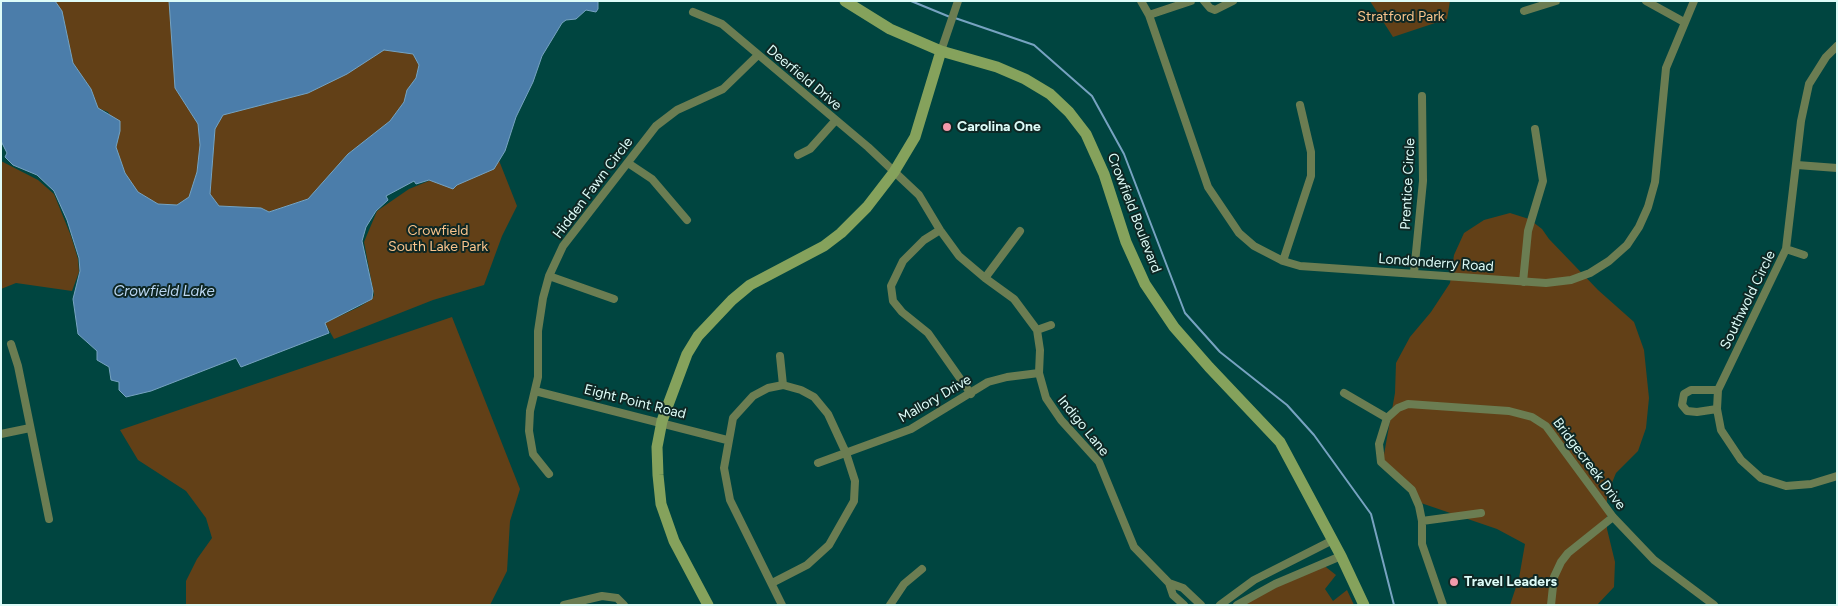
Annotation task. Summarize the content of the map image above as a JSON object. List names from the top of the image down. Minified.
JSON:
{"streets":{"main road":["Crowfield Boulevard"],"street":["Deerfield Drive","Prentice Circle","Hidden Fawn Circle","Londonderry Road","Southwold Circle","Mallory Drive","Eight Point Road","Indigo Lane","Bridgecreek Drive"]},"crossings":[["Deerfield Drive","Hidden Fawn Circle"],["Prentice Circle","Londonderry Road"],["Hidden Fawn Circle","Eight Point Road"],["Mallory Drive","Eight Point Road"],["Mallory Drive","Indigo Lane"]],"water":["Crowfield Lake"],"parks":["Stratford Park","Crowfield South Lake Park"],"places":["Carolina One","Travel Leaders"]}
